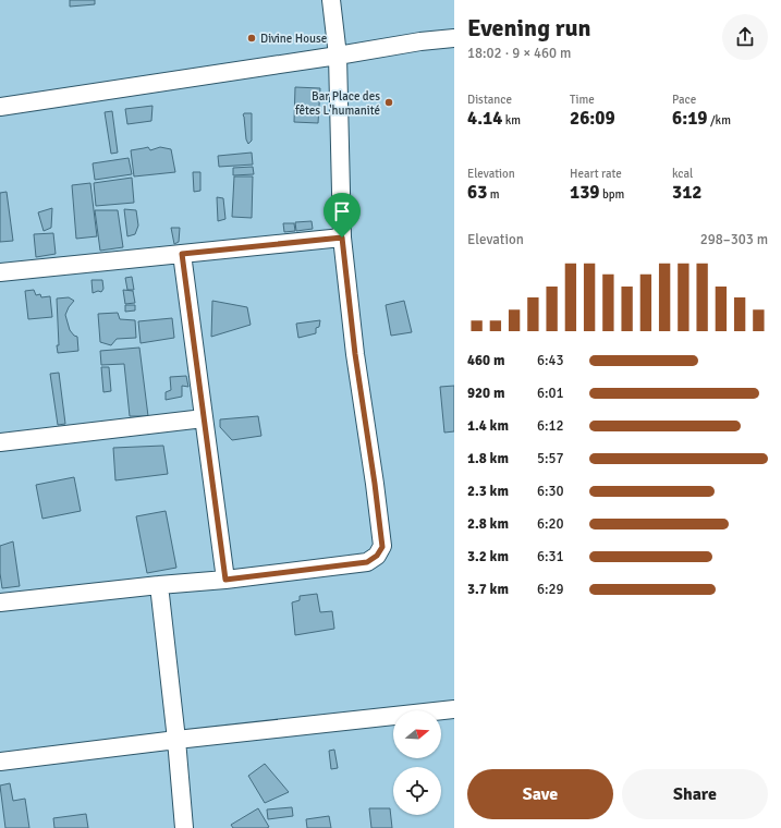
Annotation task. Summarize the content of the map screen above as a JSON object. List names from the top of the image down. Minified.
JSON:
{"places":["Divine House","Bar Place des fêtes L'humanité"],"north":"right","page":{"heading":["Evening run","18:02 · 9 × 460 m"],"stats":[["Distance","4.14 km"],["Time","26:09"],["Pace","6:19 /km"],["Elevation","63 m"],["Heart rate","139 bpm"],["kcal","312"]],"chart":["Elevation","298–303 m"],"list":[{"name":"460 m","note":"6:43"},{"name":"920 m","note":"6:01"},{"name":"1.4 km","note":"6:12"},{"name":"1.8 km","note":"5:57"},{"name":"2.3 km","note":"6:30"},{"name":"2.8 km","note":"6:20"},{"name":"3.2 km","note":"6:31"},{"name":"3.7 km","note":"6:29"}],"buttons":["Save","Share"]}}
